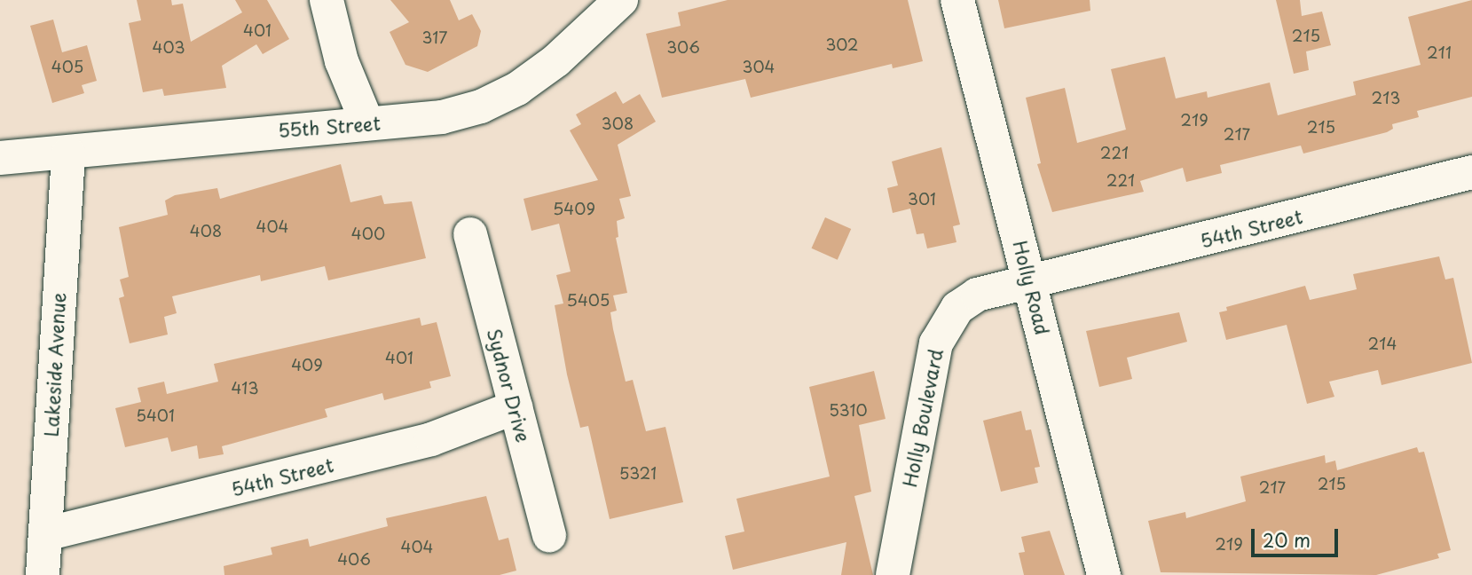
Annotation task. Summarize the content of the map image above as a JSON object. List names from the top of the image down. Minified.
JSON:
{"streets":{"street":["55th Street","54th Street","Holly Road","Lakeside Avenue","Sydnor Drive","Holly Boulevard"]},"crossings":[["55th Street","Lakeside Avenue"],["54th Street","Holly Road"],["54th Street","Lakeside Avenue"],["54th Street","Sydnor Drive"],["54th Street","Holly Boulevard"],["Holly Road","Holly Boulevard"]],"house_numbers":["401","215","317","302","403","306","211","405","304","213","219","308","215","217","221","221","301","5409","404","408","400","5405","214","401","409","413","5310","5401","5321","215","217","219","404","406"],"scale_bar":"20 m"}
